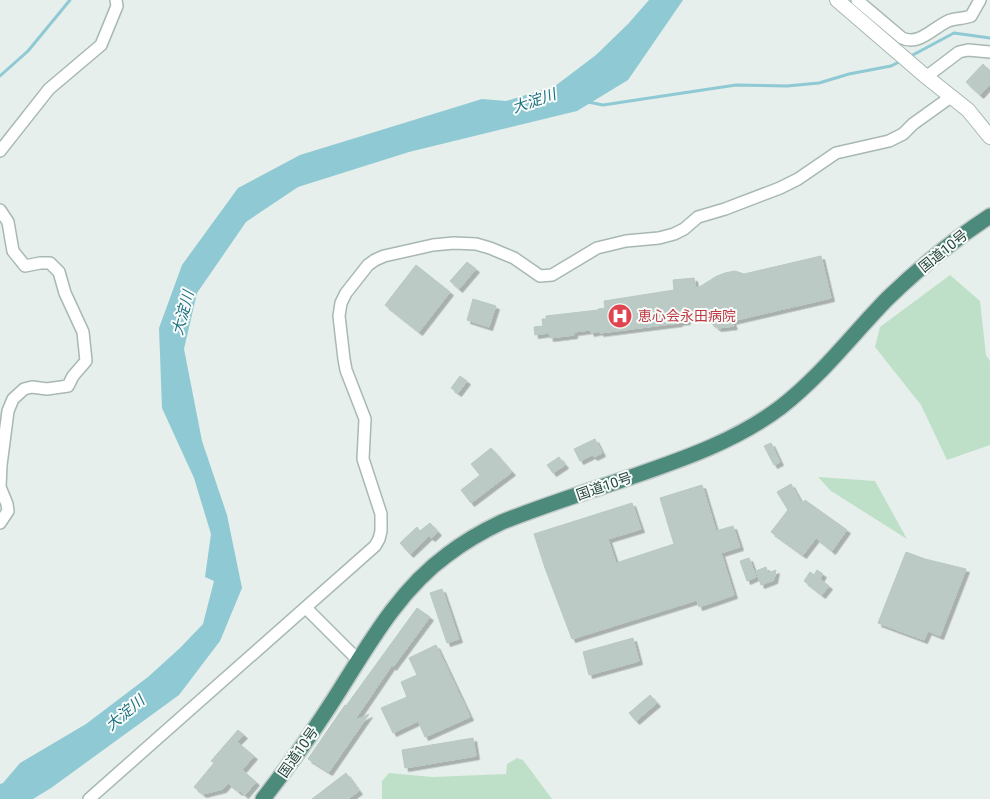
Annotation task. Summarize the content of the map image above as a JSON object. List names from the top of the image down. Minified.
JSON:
{"streets":{"highway":["国道10号"]},"water":["大淀川"],"places":{"hospital":["恵心会永田病院"]}}
